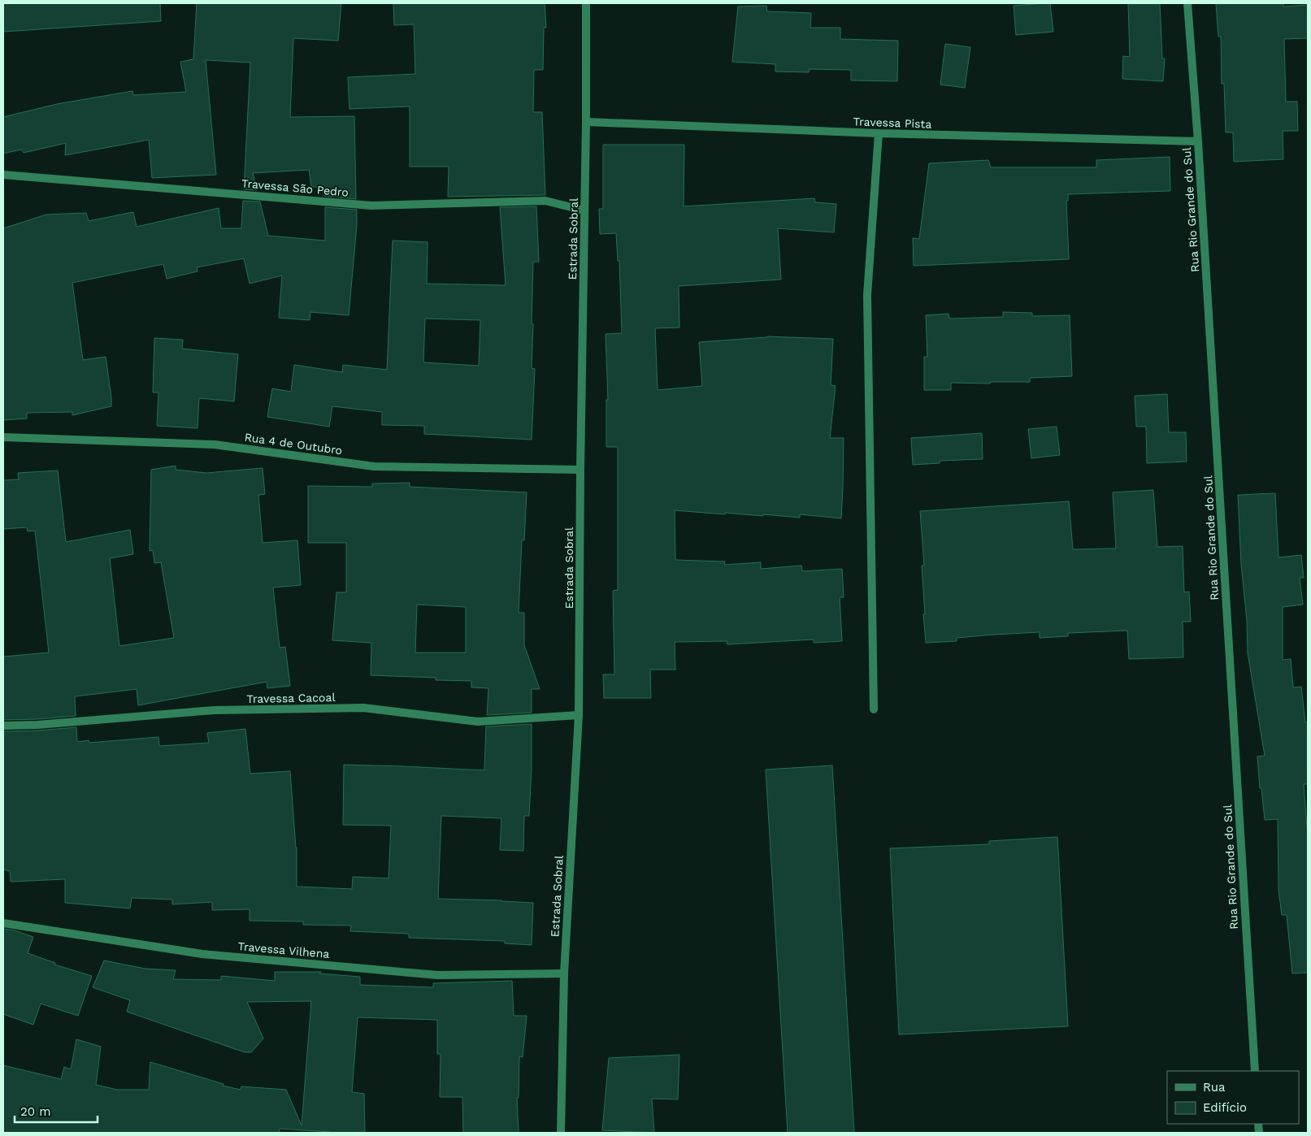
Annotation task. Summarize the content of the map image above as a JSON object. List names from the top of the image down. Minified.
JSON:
{"streets":{"street":["Travessa Pista","Travessa São Pedro","Rua Rio Grande do Sul","Estrada Sobral","Rua 4 de Outubro","Travessa Cacoal","Travessa Vilhena"]},"crossings":[["Travessa Pista","Rua Rio Grande do Sul"],["Travessa Pista","Estrada Sobral"],["Travessa São Pedro","Estrada Sobral"],["Estrada Sobral","Rua 4 de Outubro"],["Estrada Sobral","Travessa Cacoal"],["Estrada Sobral","Travessa Vilhena"]],"legend":["Rua","Edifício"],"scale_bar":"20 m"}
